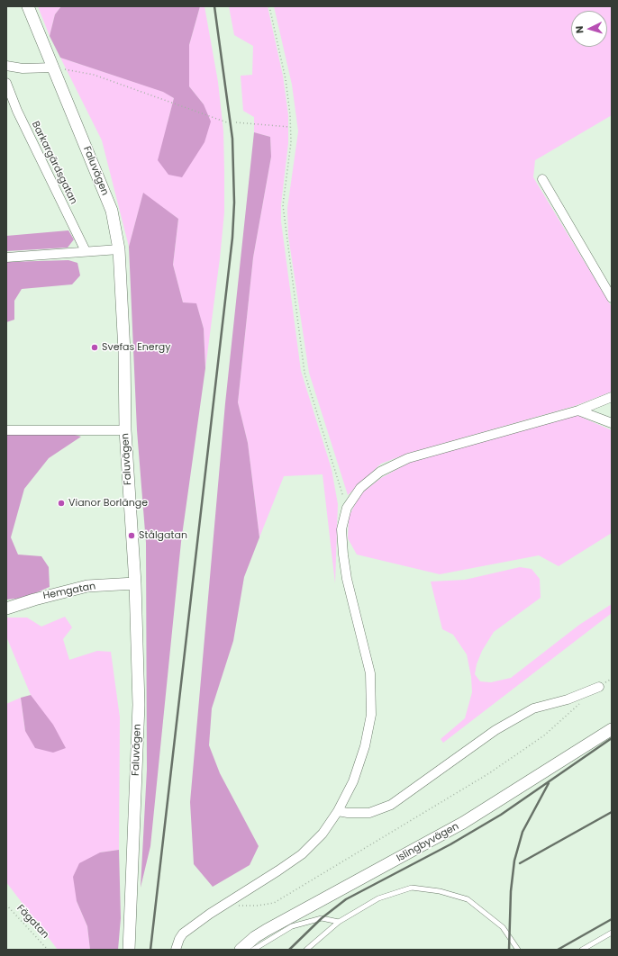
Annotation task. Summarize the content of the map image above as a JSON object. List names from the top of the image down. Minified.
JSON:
{"streets":{"street":["Barkargärdsgatan","Faluvägen","Hemgatan","Islingbyvägen"],"path":["Fägatan"]},"crossings":[["Faluvägen","Hemgatan"]],"places":["Svefas Energy","Vianor Borlänge","Stålgatan"],"north":"left"}
